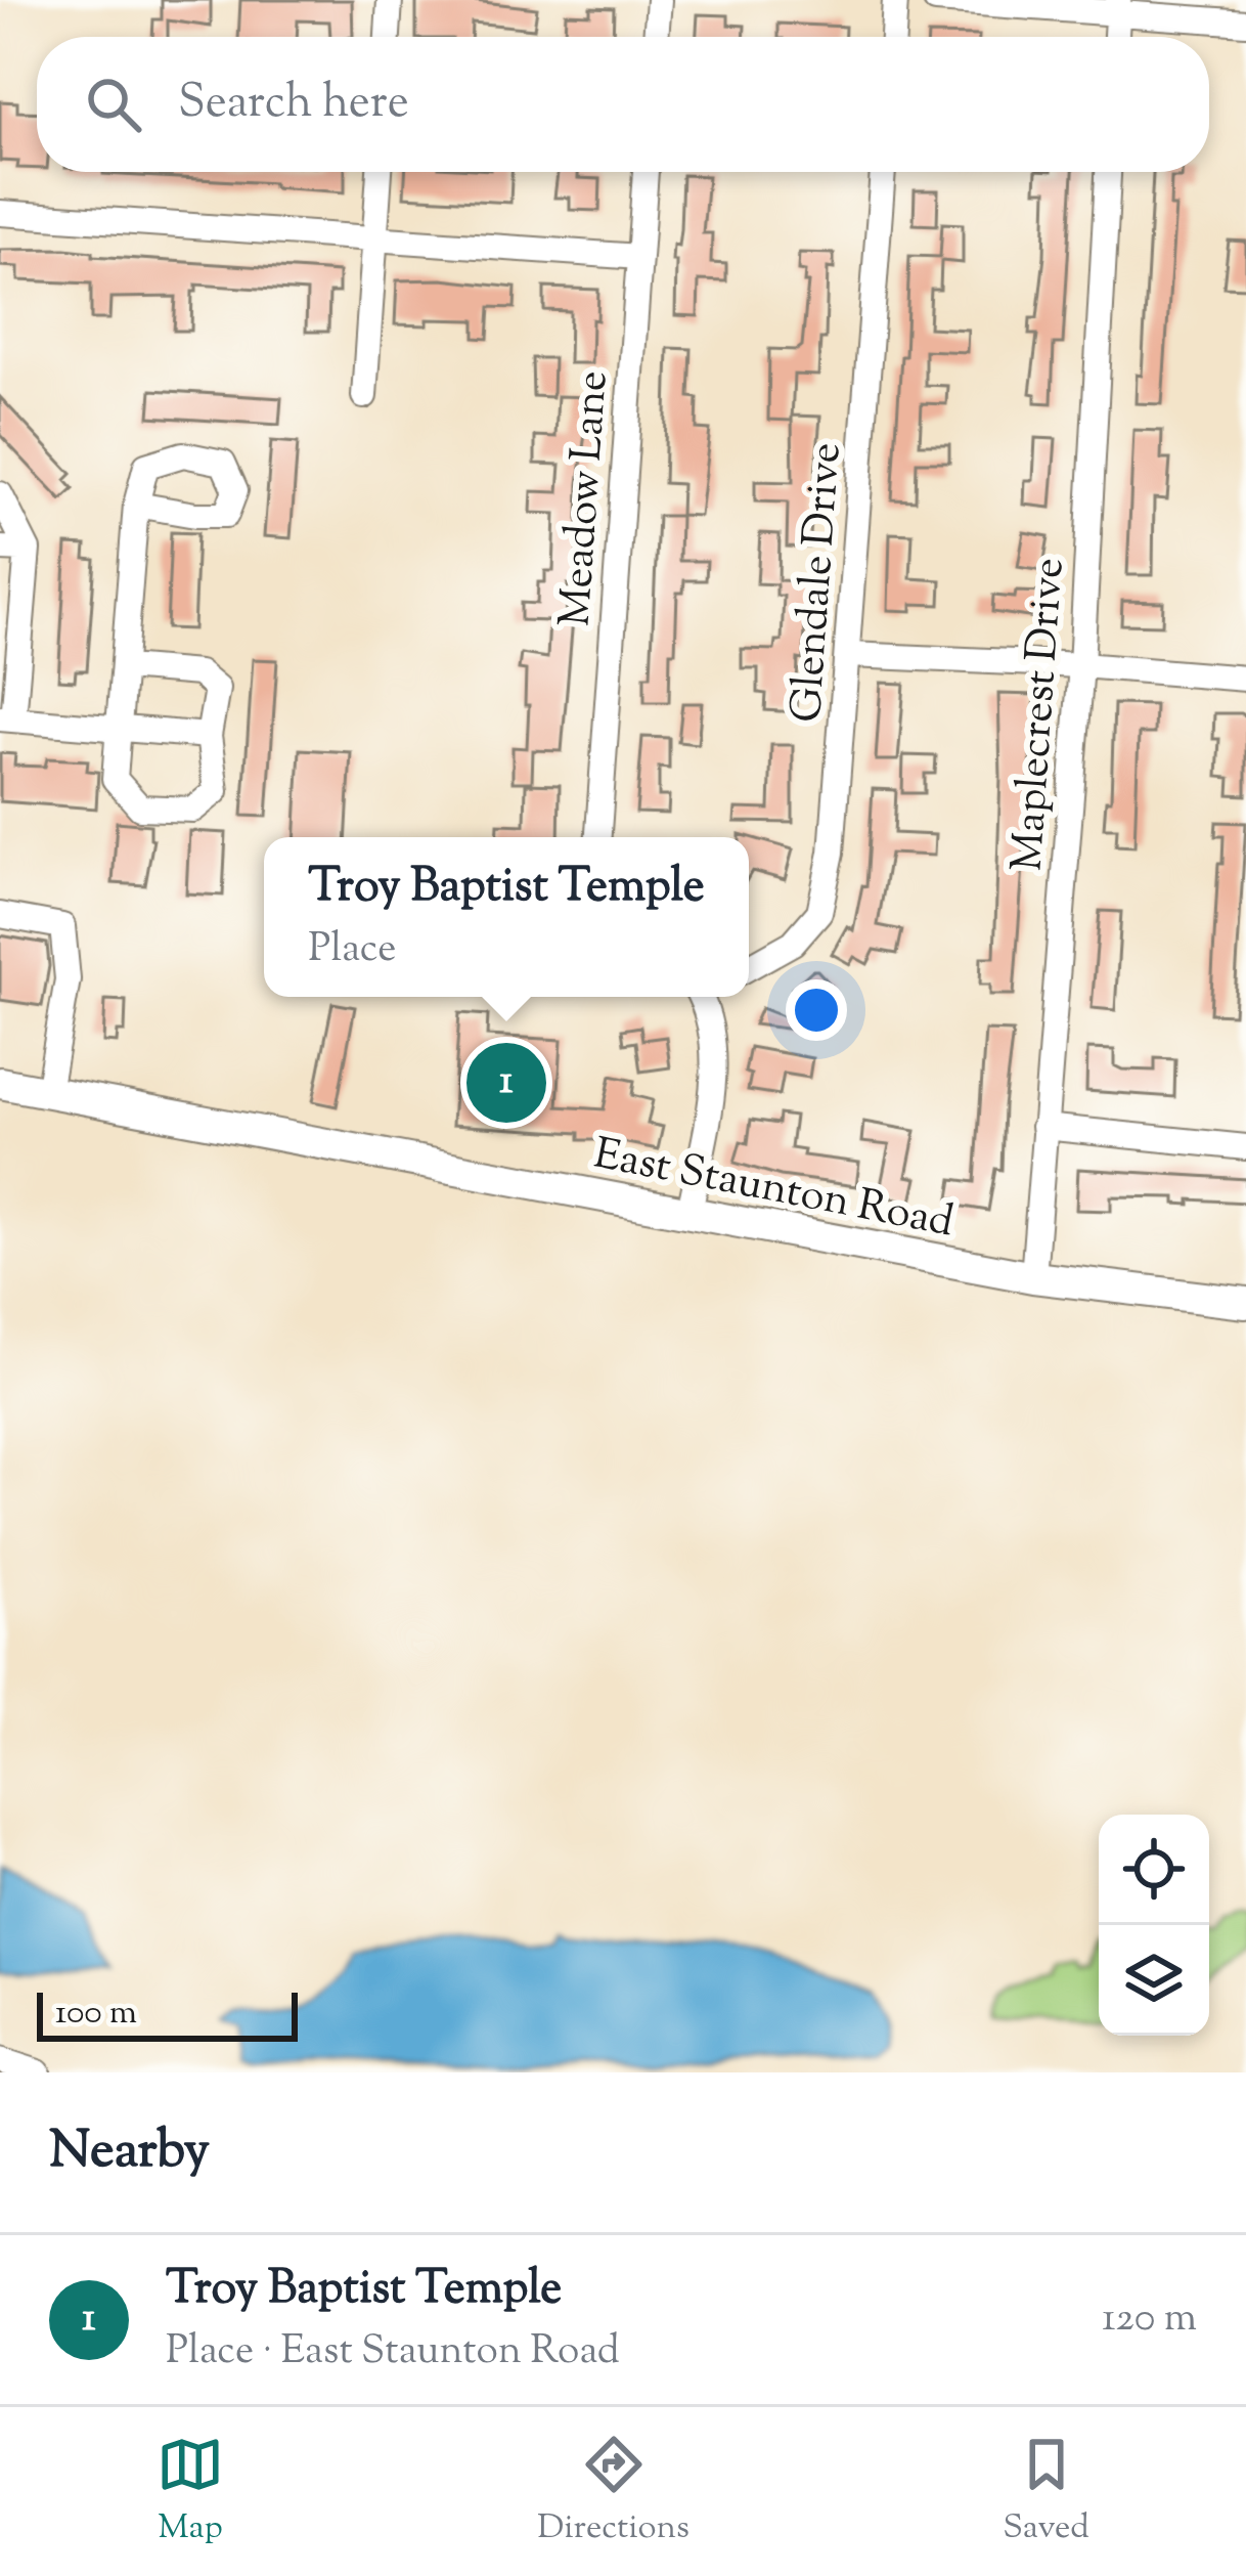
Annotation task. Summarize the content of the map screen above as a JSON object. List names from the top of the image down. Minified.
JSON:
{"streets":{"main road":["East Staunton Road"],"street":["Meadow Lane","Glendale Drive","Maplecrest Drive"]},"crossings":[["Maplecrest Drive","East Staunton Road"]],"scale_bar":"100 m","page":{"search":"Search here","popup":["Troy Baptist Temple","Place"],"pins":"1","scale":"100 m","heading":"Nearby","list":[{"mark":"1","name":"Troy Baptist Temple","note":"Place · East Staunton Road","value":"120 m"}],"nav":["Map","Directions","Saved"]}}
